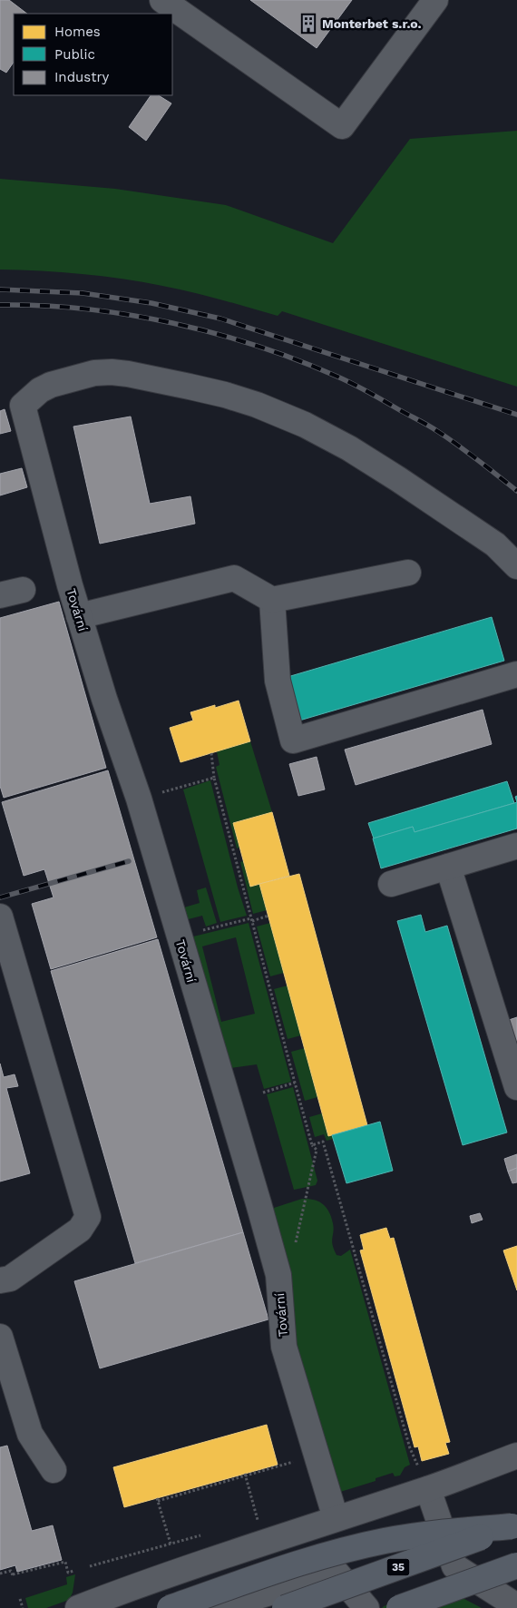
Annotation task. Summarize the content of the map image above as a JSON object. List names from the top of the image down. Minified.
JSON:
{"streets":{"main road":["35"],"street":["Tovární"]},"places":{"building":["Monterbet s.r.o."]},"legend":["Homes","Public","Industry"]}
